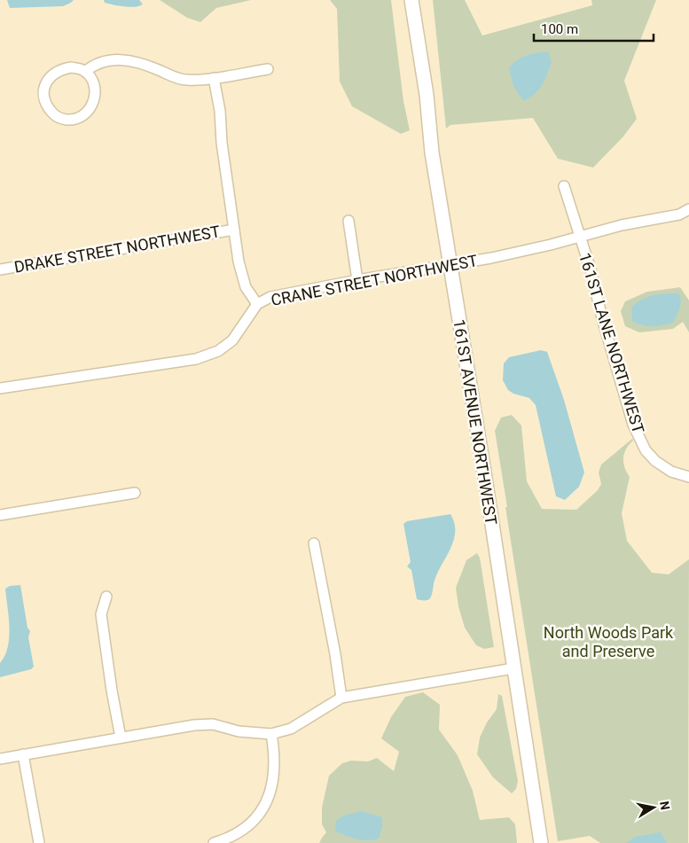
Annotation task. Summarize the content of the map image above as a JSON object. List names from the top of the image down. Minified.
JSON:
{"streets":{"main road":["161ST AVENUE NORTHWEST"],"street":["DRAKE STREET NORTHWEST","CRANE STREET NORTHWEST","161ST LANE NORTHWEST"]},"crossings":[["CRANE STREET NORTHWEST","161ST LANE NORTHWEST"],["CRANE STREET NORTHWEST","161ST AVENUE NORTHWEST"]],"parks":["North Woods Park and Preserve"],"scale_bar":"100 m","north":"right"}
